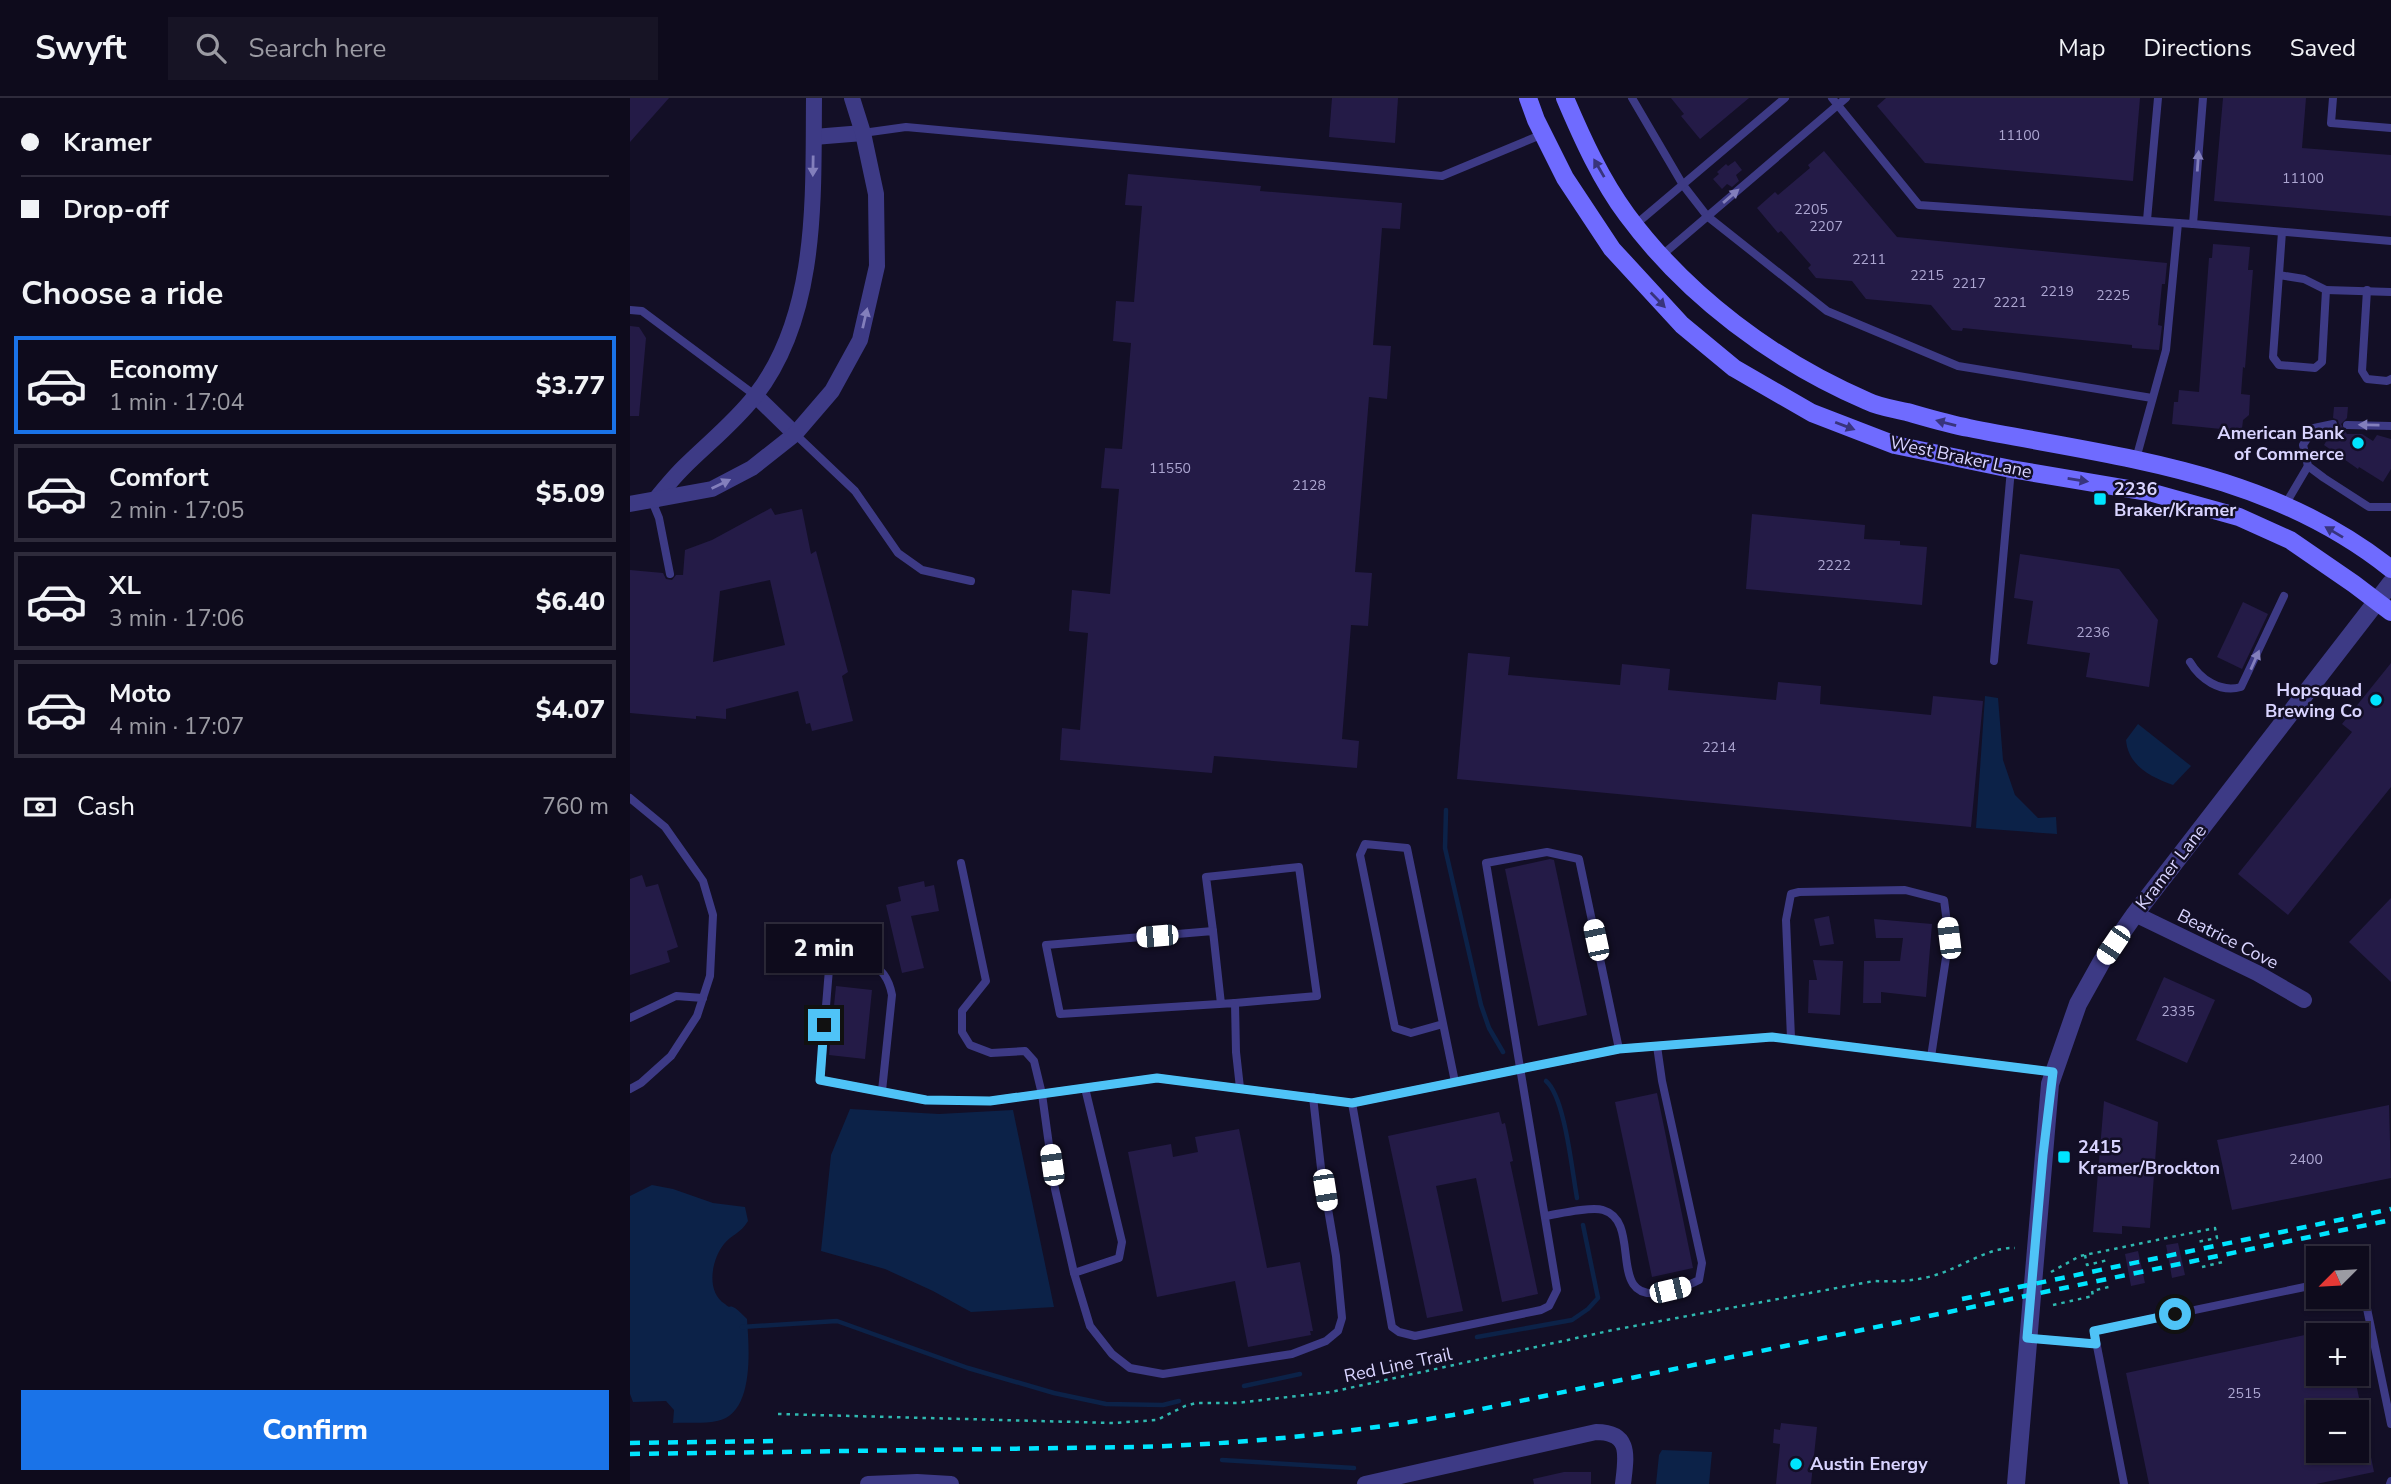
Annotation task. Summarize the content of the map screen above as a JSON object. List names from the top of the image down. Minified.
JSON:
{"streets":{"main road":["West Braker Lane"],"street":["Kramer Lane","Beatrice Cove"],"path":["Red Line Trail"]},"crossings":[["West Braker Lane","Kramer Lane"],["Kramer Lane","Beatrice Cove"]],"places":{"other":["American Bank of Commerce","Hopsquad Brewing Co","Austin Energy"],"transit":["2236 Braker/Kramer","2415 Kramer/Brockton"]},"house_numbers":["11100","11100","2205","2207","2211","2215","2217","2219","2225","2221","11550","2128","2222","2236","2214","2335","2400","2515"],"north":"bottom left","page":{"header":"Swyft","search":"Search here","nav":["Map","Directions","Saved"],"banner":["Kramer","Drop-off"],"heading":"Choose a ride","list":[{"name":"Economy","note":"1 min · 17:04","value":"$3.77"},{"name":"Comfort","note":"2 min · 17:05","value":"$5.09"},{"name":"XL","note":"3 min · 17:06","value":"$6.40"},{"name":"Moto","note":"4 min · 17:07","value":"$4.07"}],"pay":["Cash","760 m"],"bubble":"2 min","map_buttons":["+","−"],"buttons":"Confirm"}}
